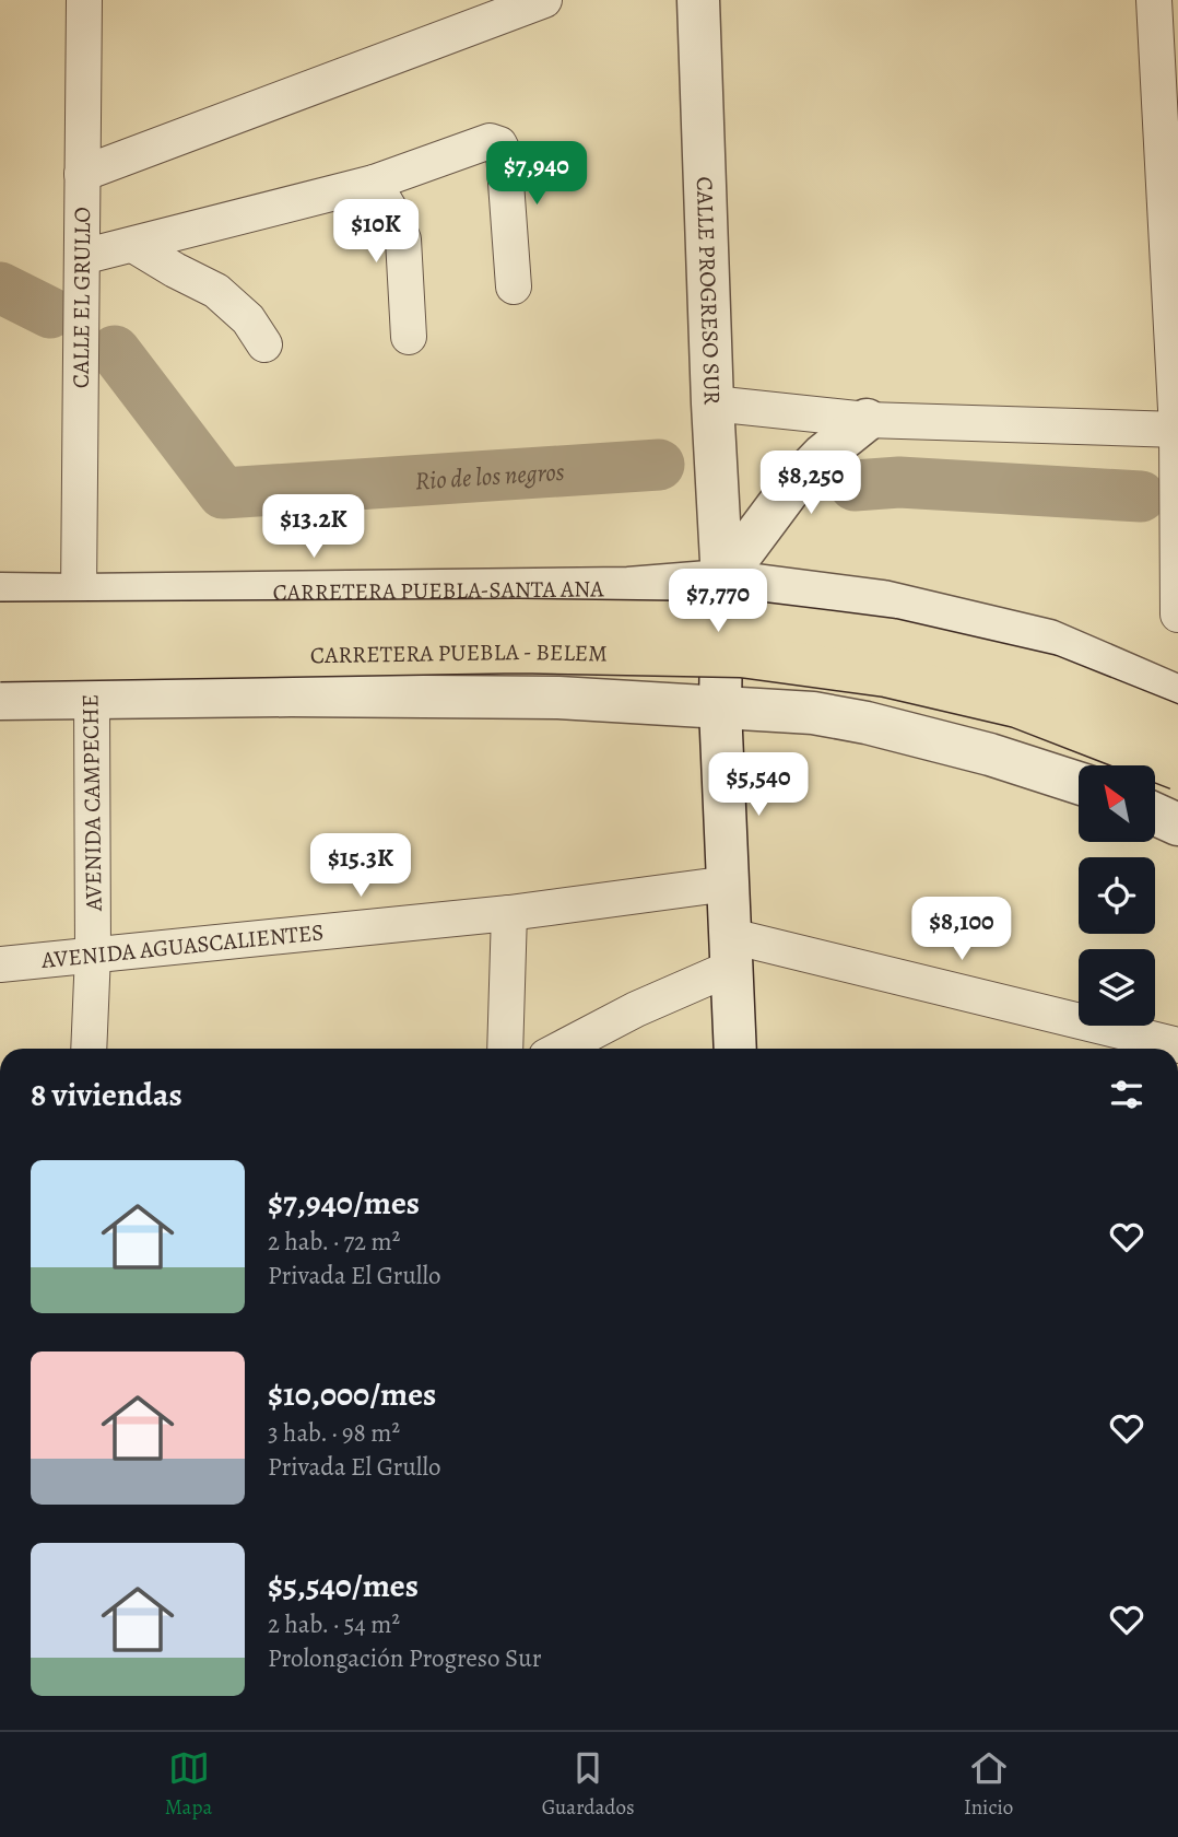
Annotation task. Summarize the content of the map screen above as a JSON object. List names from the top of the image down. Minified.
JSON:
{"streets":{"main road":["CARRETERA PUEBLA - BELEM"],"street":["CALLE PROGRESO SUR","CALLE EL GRULLO","CARRETERA PUEBLA-SANTA ANA","AVENIDA CAMPECHE","AVENIDA AGUASCALIENTES"]},"crossings":[["CALLE PROGRESO SUR","CARRETERA PUEBLA-SANTA ANA"],["CALLE PROGRESO SUR","CARRETERA PUEBLA - BELEM"],["CALLE PROGRESO SUR","AVENIDA AGUASCALIENTES"],["CALLE EL GRULLO","CARRETERA PUEBLA-SANTA ANA"],["CALLE EL GRULLO","AVENIDA CAMPECHE"],["CARRETERA PUEBLA-SANTA ANA","AVENIDA CAMPECHE"],["CARRETERA PUEBLA - BELEM","AVENIDA CAMPECHE"],["AVENIDA CAMPECHE","AVENIDA AGUASCALIENTES"]],"water":["Rio de los negros"],"north":"top left","page":{"price":["$7,940","$10K","$8,250","$13.2K","$7,770","$5,540","$15.3K","$8,100"],"heading":"8 viviendas","list":[{"name":"$7,940/mes","note":"2 hab. · 72 m² · Privada El Grullo"},{"name":"$10,000/mes","note":"3 hab. · 98 m² · Privada El Grullo"},{"name":"$5,540/mes","note":"2 hab. · 54 m² · Prolongación Progreso Sur"}],"tabs":["Mapa","Guardados","Inicio"]}}
